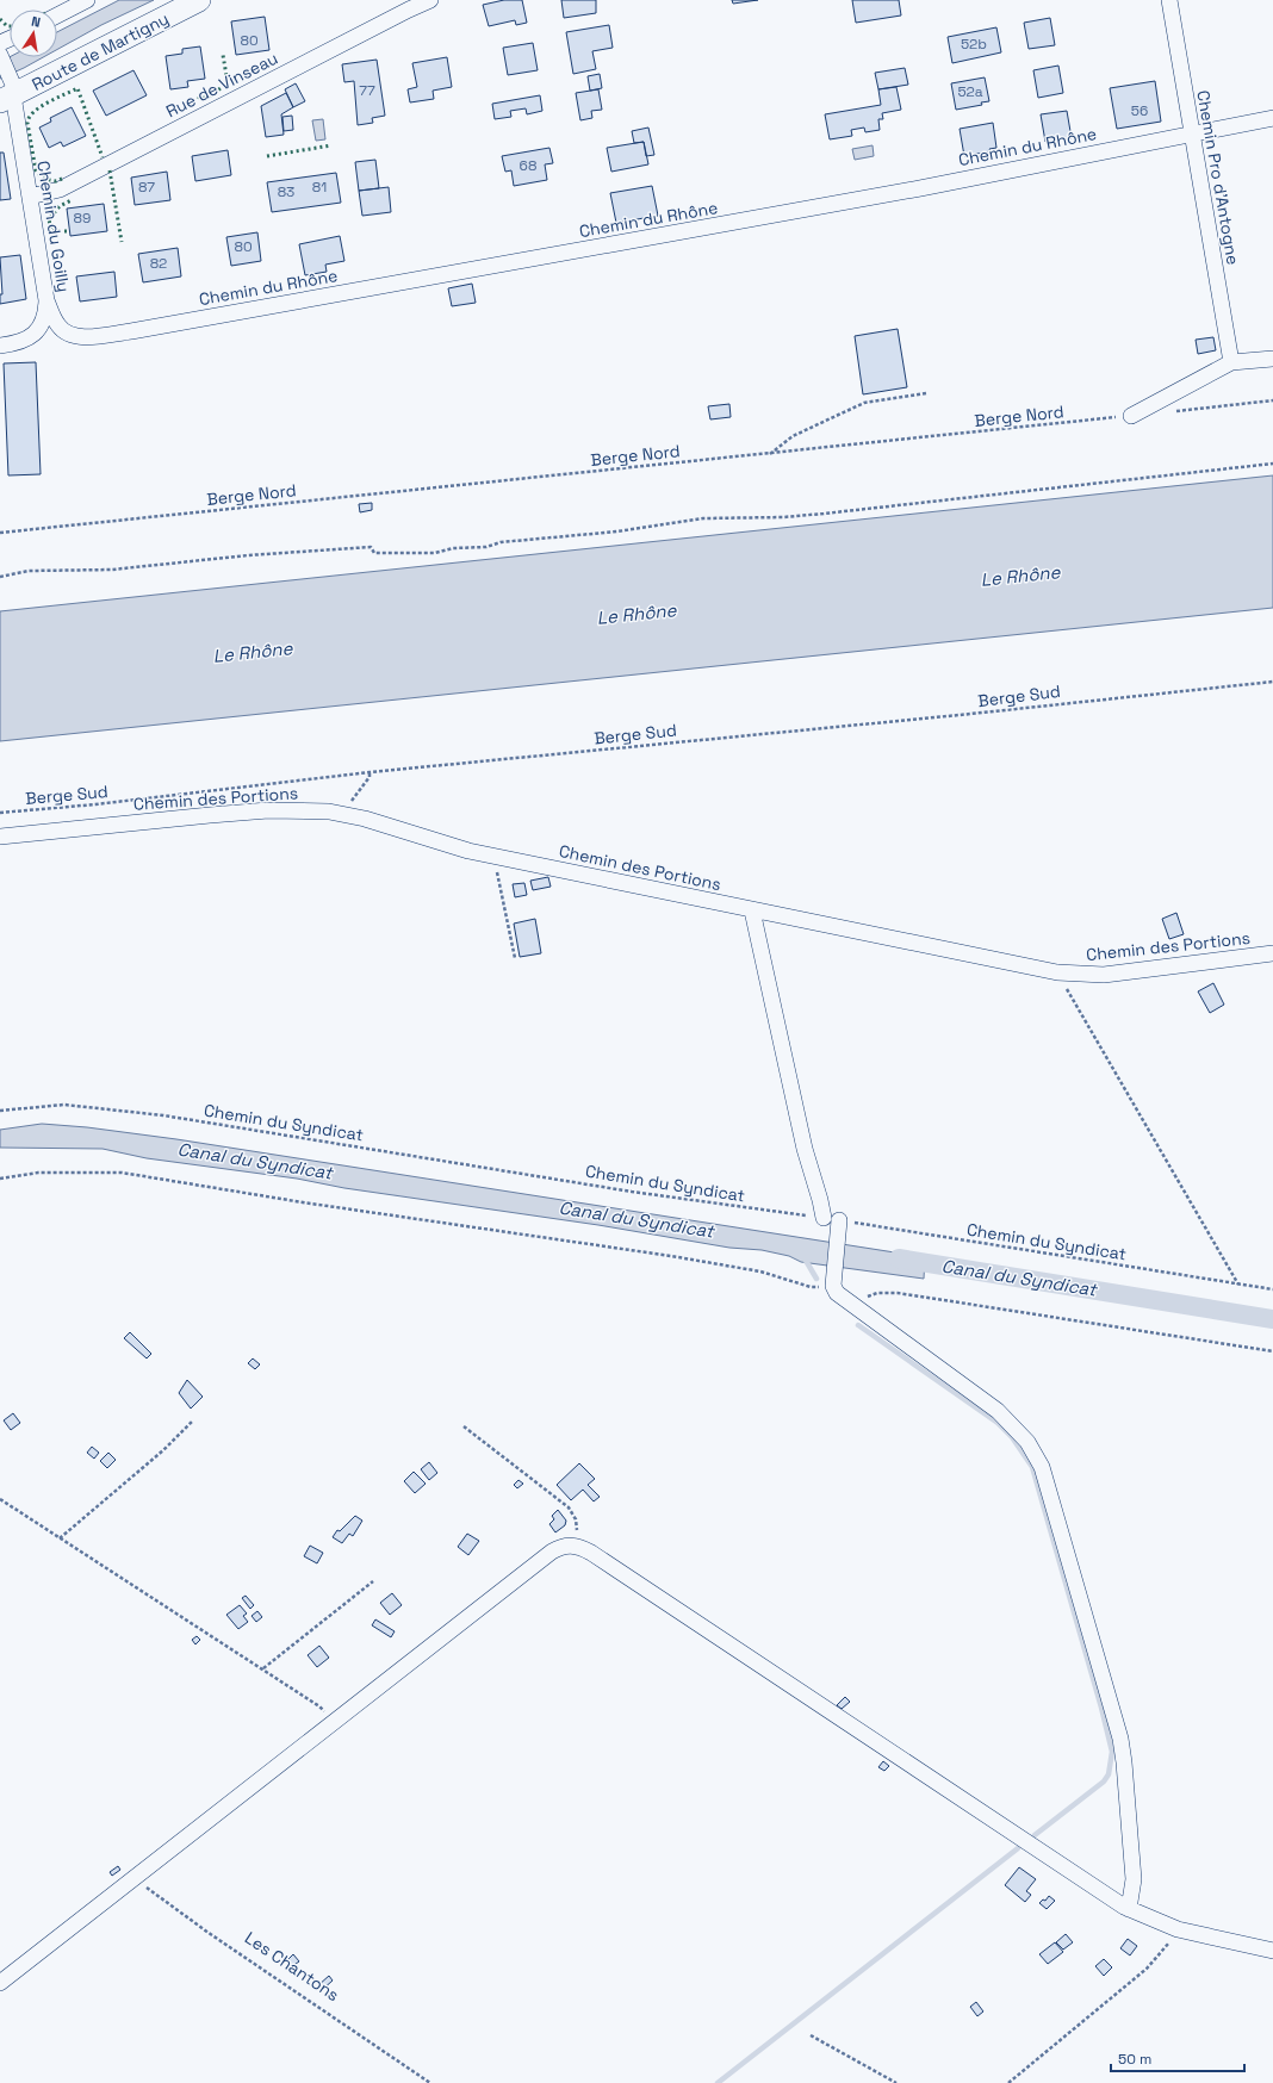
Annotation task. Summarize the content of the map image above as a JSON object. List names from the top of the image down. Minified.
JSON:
{"streets":{"main road":["Route de Martigny"],"street":["Rue de Vinseau","Chemin du Rhône","Chemin Pro d'Antogne","Chemin du Goilly","Chemin des Portions"],"path":["Berge Nord","Berge Sud","Chemin du Syndicat","Les Chantons"]},"crossings":[["Route de Martigny","Chemin du Goilly"],["Rue de Vinseau","Chemin du Goilly"],["Chemin du Rhône","Chemin Pro d'Antogne"],["Chemin du Rhône","Chemin du Goilly"]],"water":["Le Rhône","Canal du Syndicat"],"house_numbers":["80","52b","77","52a","56","68","87","81","83","89","80","82"],"scale_bar":"50 m","north":"top"}
